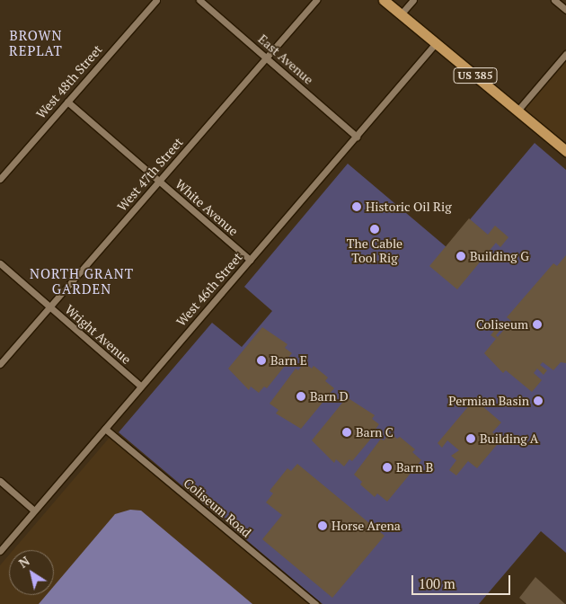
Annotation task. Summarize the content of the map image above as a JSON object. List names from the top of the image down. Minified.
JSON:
{"streets":{"main road":["US 385"],"street":["East Avenue","West 48th Street","West 47th Street","White Avenue","West 46th Street","Wright Avenue","Coliseum Road"]},"crossings":[["East Avenue","West 47th Street"],["East Avenue","West 46th Street"],["US 385","West 46th Street"],["West 48th Street","White Avenue"],["West 47th Street","White Avenue"],["West 47th Street","Wright Avenue"],["White Avenue","West 46th Street"],["West 46th Street","Wright Avenue"],["West 46th Street","Coliseum Road"]],"districts":["BROWN REPLAT","NORTH GRANT GARDEN"],"places":["Historic Oil Rig","The Cable Tool Rig","Building G","Coliseum","Barn E","Barn D","Permian Basin","Barn C","Building A","Barn B","Horse Arena"],"scale_bar":"100 m","north":"top left"}
